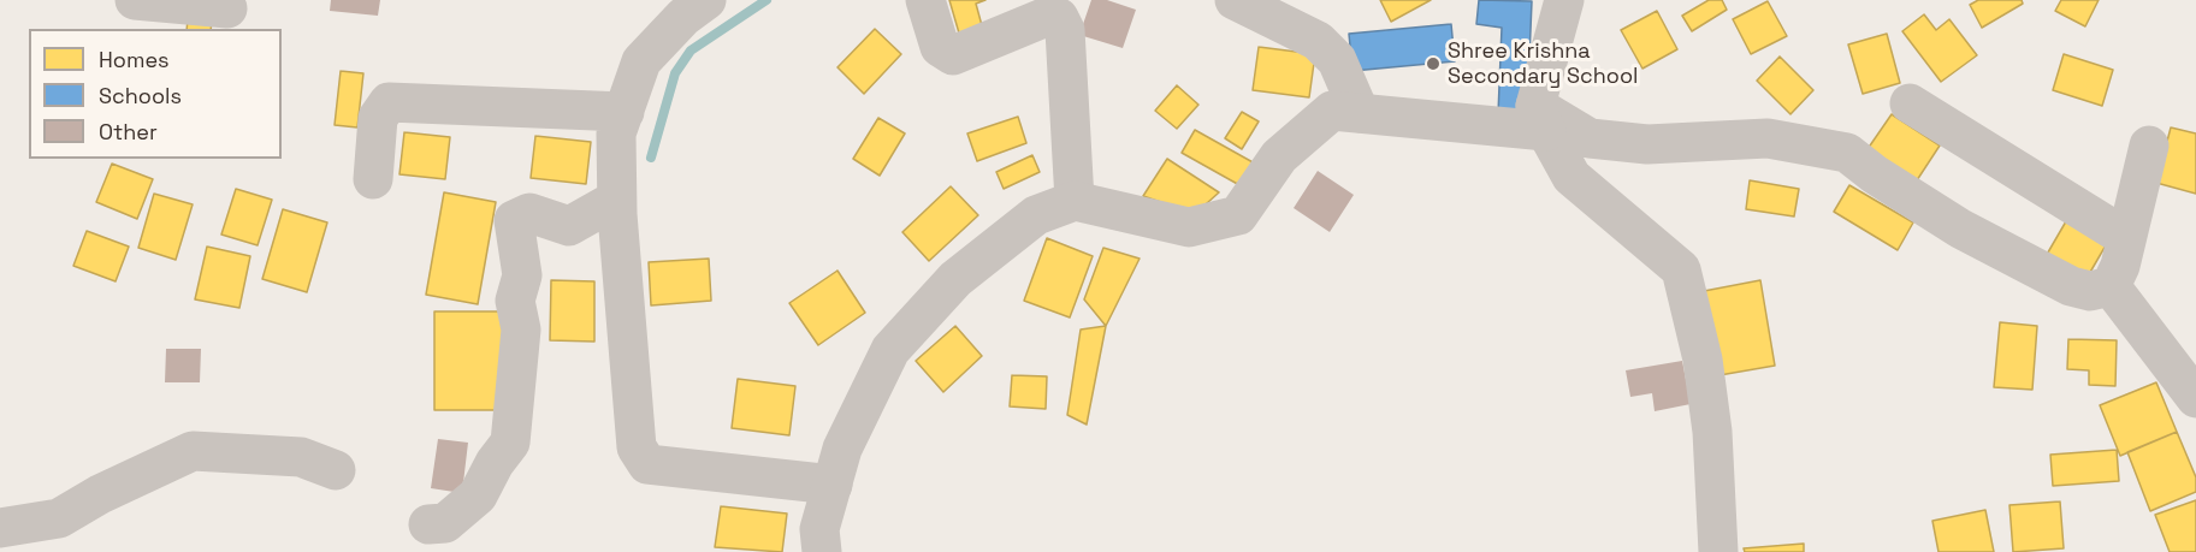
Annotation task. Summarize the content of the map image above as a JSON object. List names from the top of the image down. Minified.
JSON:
{"places":["Shree Krishna Secondary School"],"legend":["Homes","Schools","Other"]}
